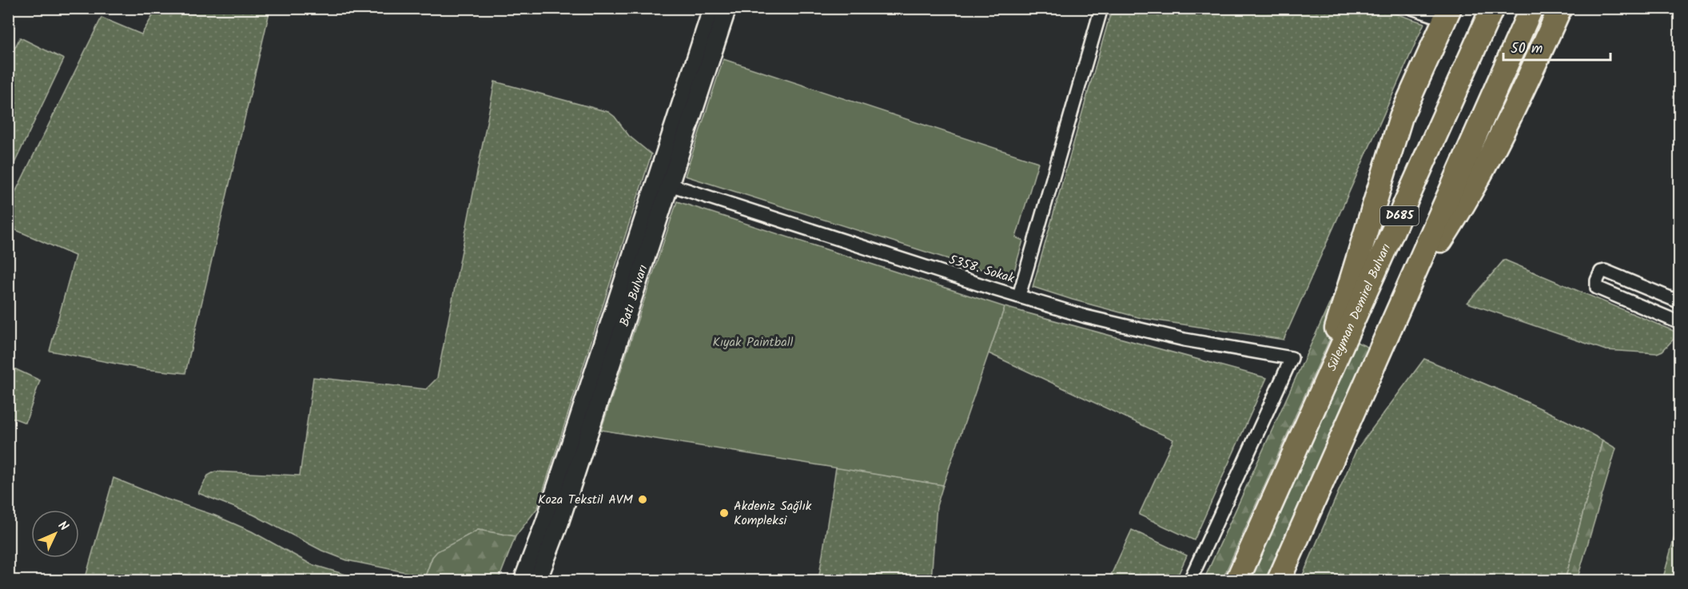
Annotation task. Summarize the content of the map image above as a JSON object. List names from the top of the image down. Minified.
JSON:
{"streets":{"highway":["D685","Süleyman Demirel Bulvarı"],"street":["5358. Sokak","Batı Bulvarı"]},"crossings":[["5358. Sokak","Batı Bulvarı"]],"parks":["Kıyak Paintball"],"places":["Koza Tekstil AVM","Akdeniz Sağlık Kompleksi"],"scale_bar":"50 m","north":"top right"}
